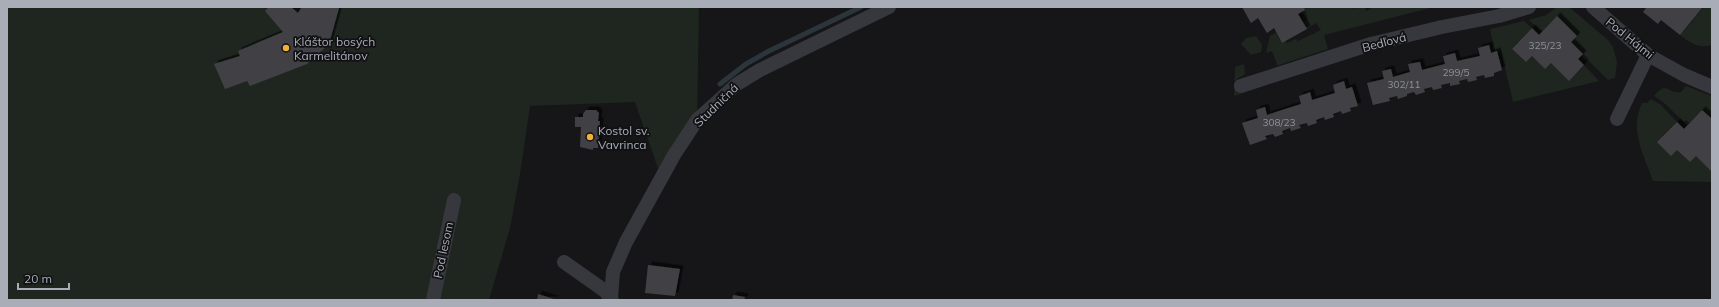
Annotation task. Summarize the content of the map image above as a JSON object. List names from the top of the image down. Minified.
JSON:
{"streets":{"street":["Pod Hájmi","Bedľová","Studničná","Pod lesom"]},"places":["Kláštor bosých Karmelitánov","Kostol sv. Vavrinca"],"house_numbers":["325/23","299/5","302/11","308/23"],"scale_bar":"20 m"}
